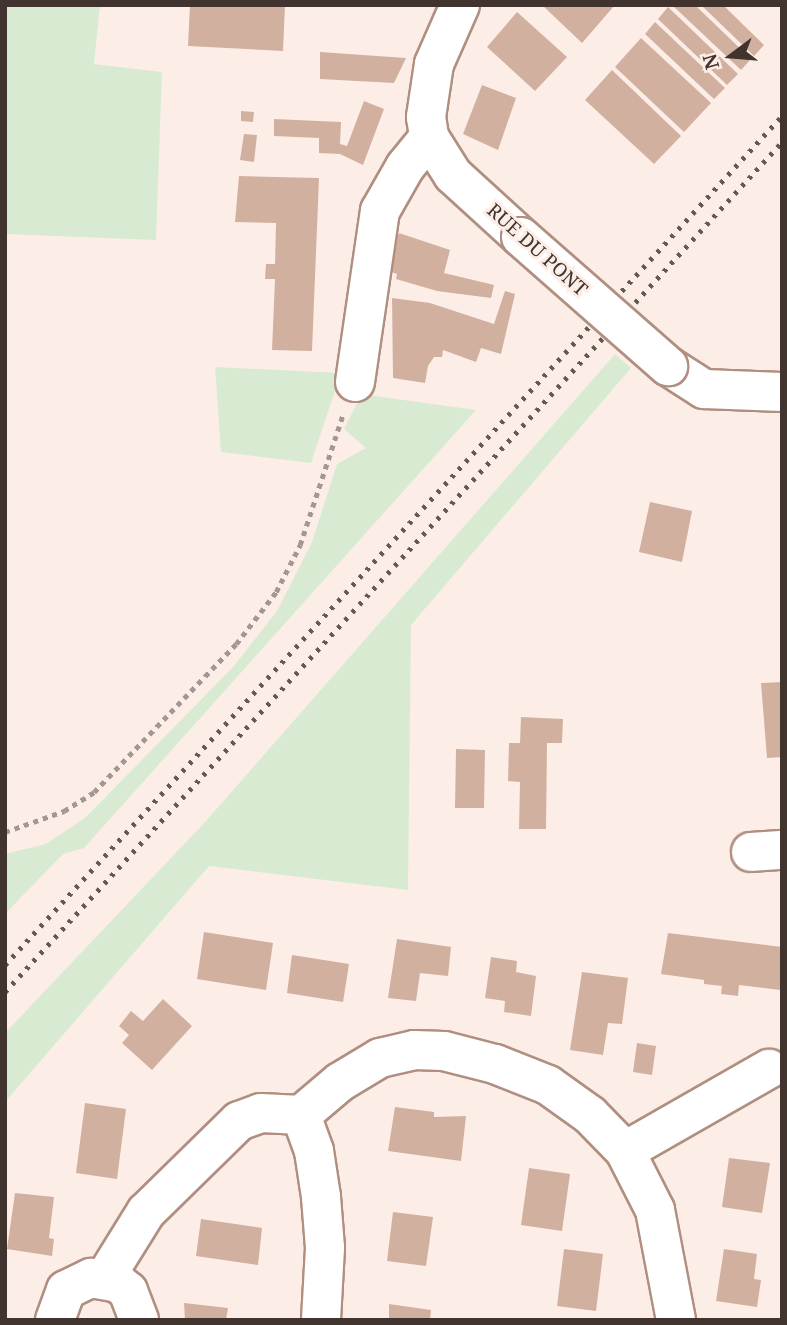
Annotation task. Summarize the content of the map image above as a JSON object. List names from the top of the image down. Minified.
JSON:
{"streets":{"street":["RUE DU PONT"]},"north":"left"}
